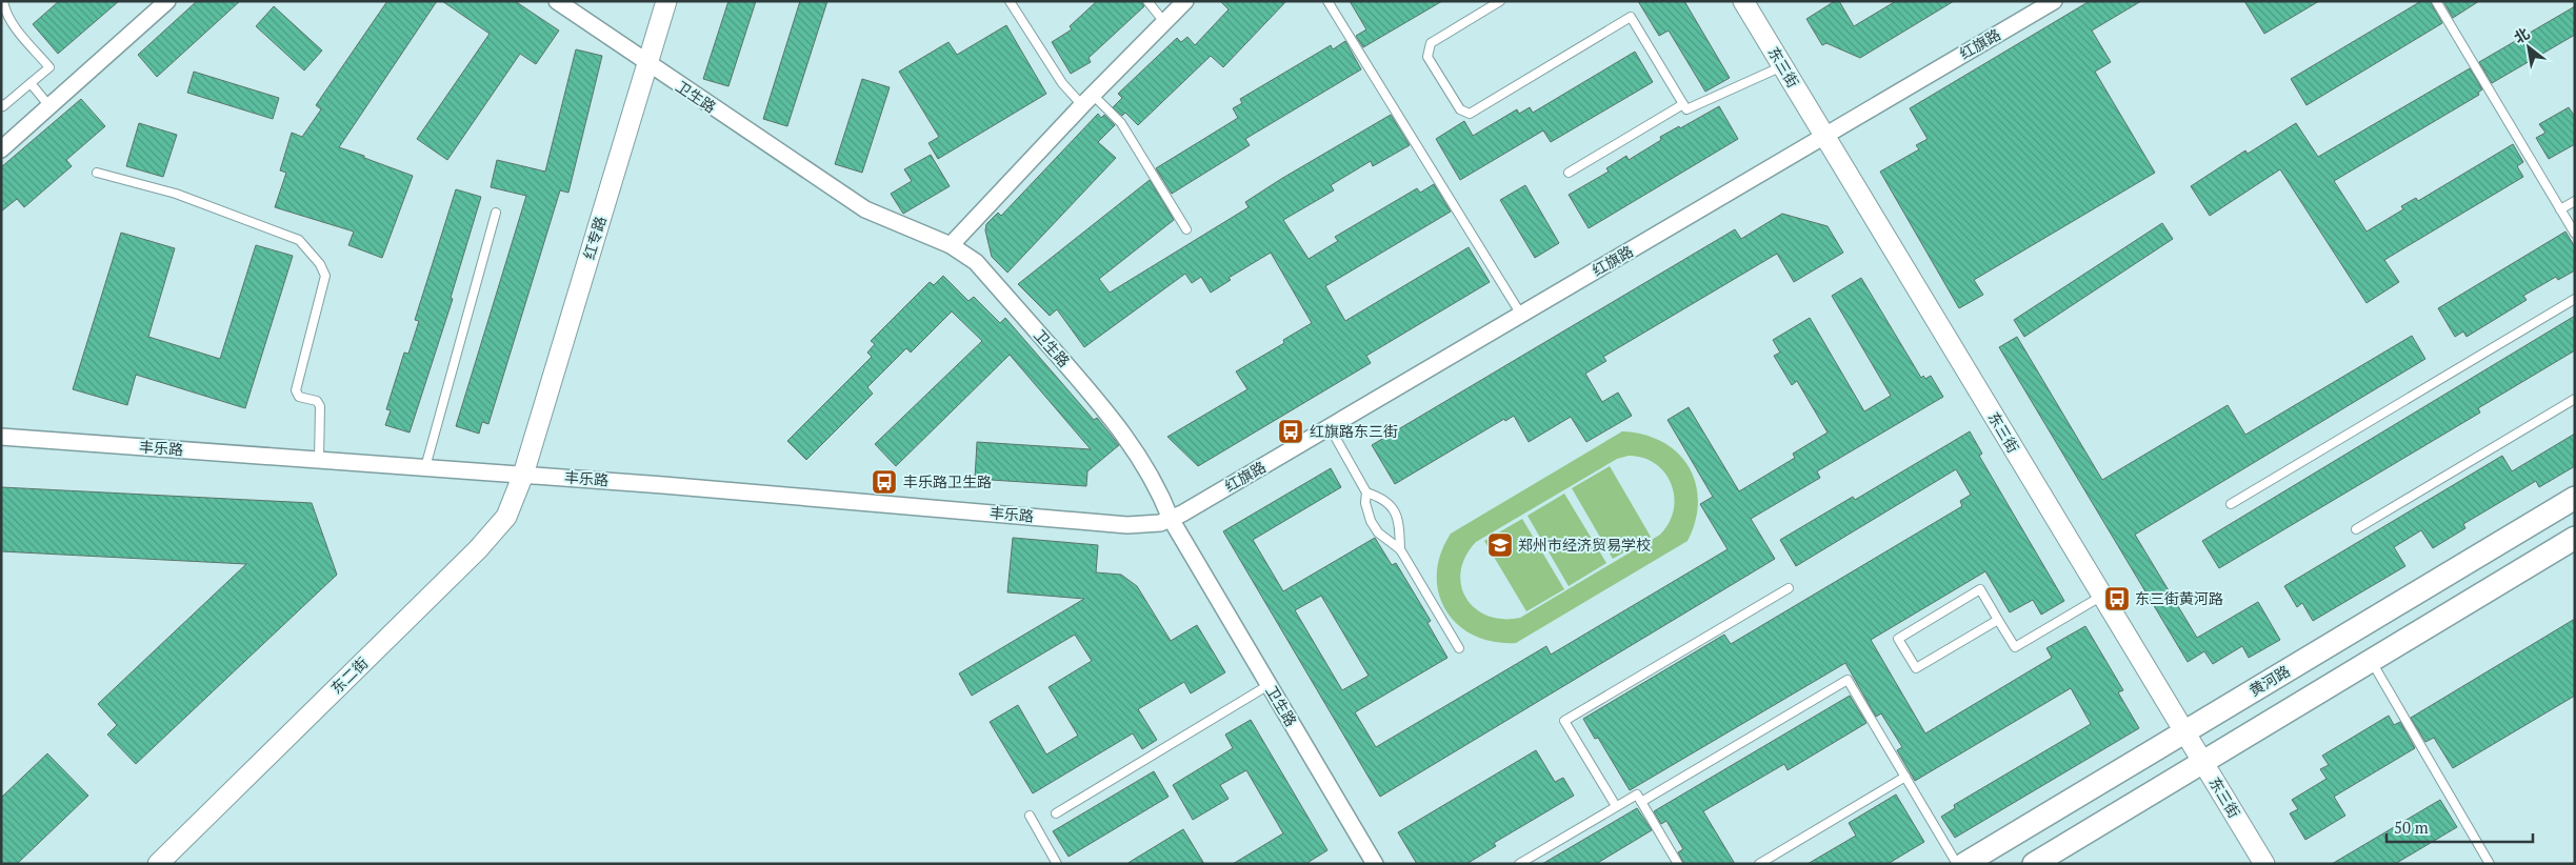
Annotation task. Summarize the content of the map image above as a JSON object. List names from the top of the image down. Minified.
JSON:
{"streets":{"main road":["黄河路"],"street":["红旗路","东三街","卫生路","红专路","丰乐路","东二街"]},"crossings":[["红旗路","东三街"],["红旗路","卫生路"],["红旗路","丰乐路"],["东三街","黄河路"],["卫生路","红专路"],["卫生路","丰乐路"],["红专路","丰乐路"],["红专路","东二街"],["丰乐路","东二街"]],"places":{"bus stop":["红旗路东三街","丰乐路卫生路","东三街黄河路"],"school or university":["郑州市经济贸易学校"]},"scale_bar":"50 m","north":"top left"}
